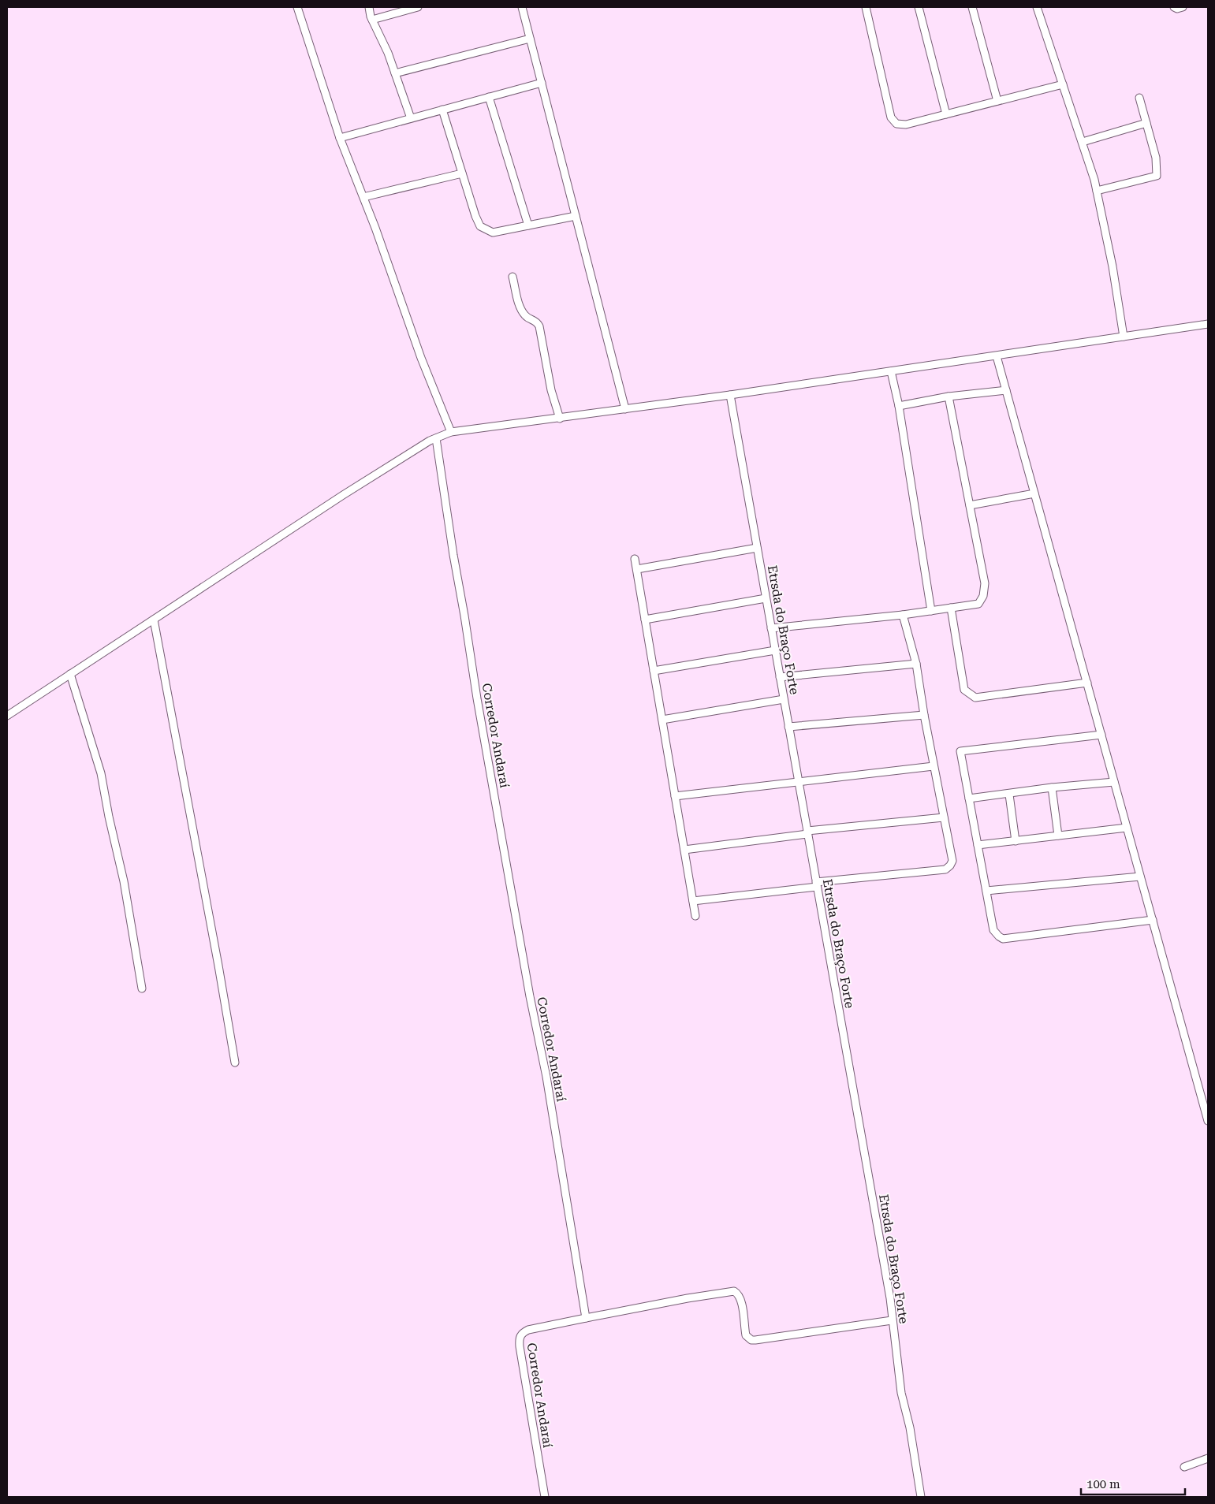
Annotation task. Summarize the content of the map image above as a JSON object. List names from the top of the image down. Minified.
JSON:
{"streets":{"street":["Etrsda do Braço Forte","Corredor Andaraí"]},"scale_bar":"100 m"}
